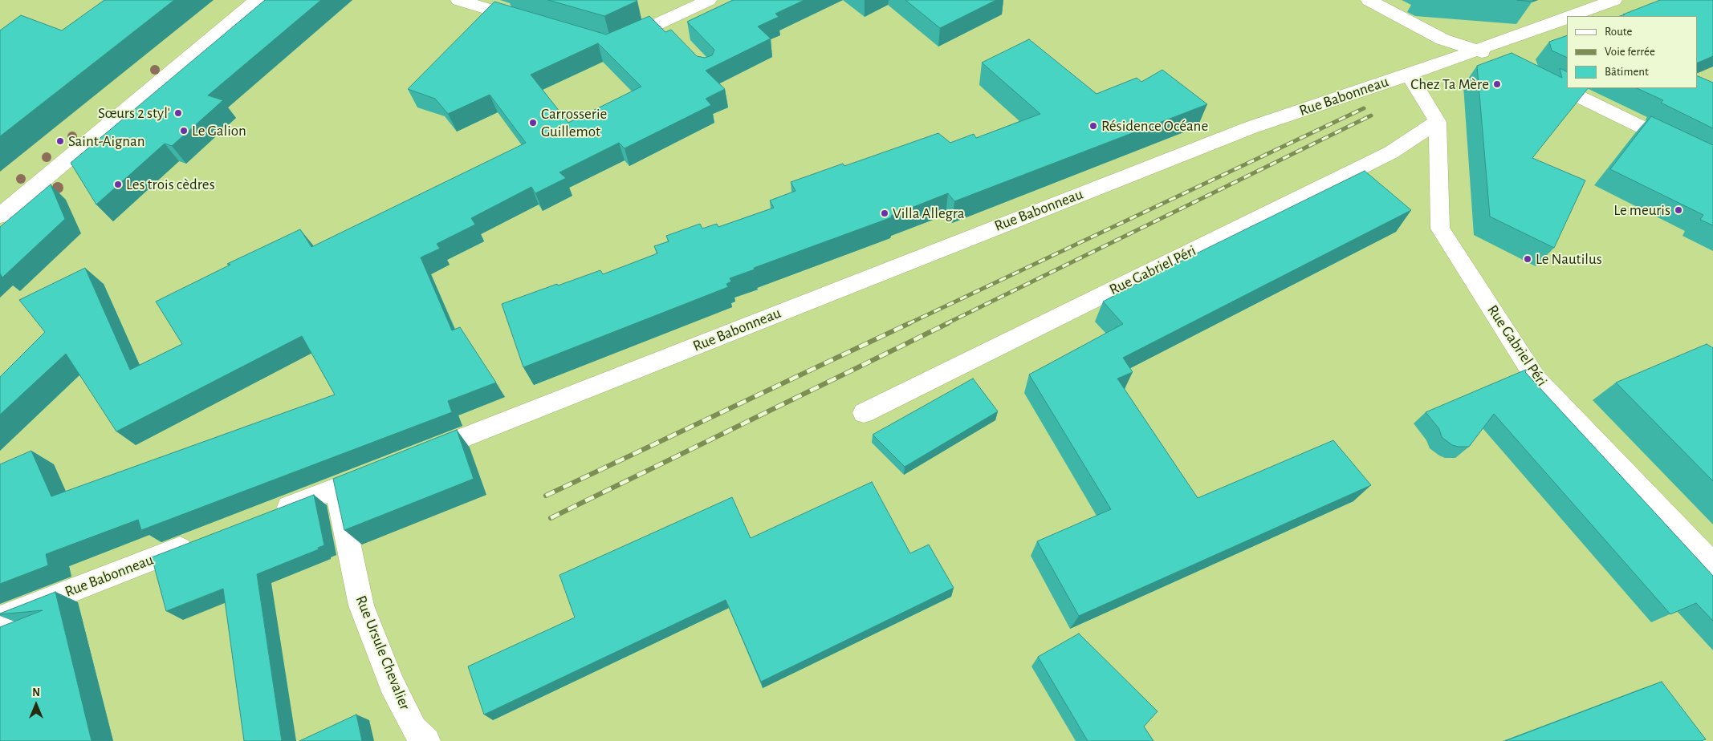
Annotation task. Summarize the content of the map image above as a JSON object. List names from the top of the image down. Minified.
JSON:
{"streets":{"street":["Rue Babonneau","Rue Gabriel Péri","Rue Ursule Chevalier"]},"places":["Chez Ta Mère","Sœurs 2 styl'","Carrosserie Guillemot","Résidence Océane","Le Galion","Saint-Aignan","Les trois cèdres","Le meuris","Villa Allegra","Le Nautilus"],"legend":["Route","Voie ferrée","Bâtiment"],"north":"top"}
